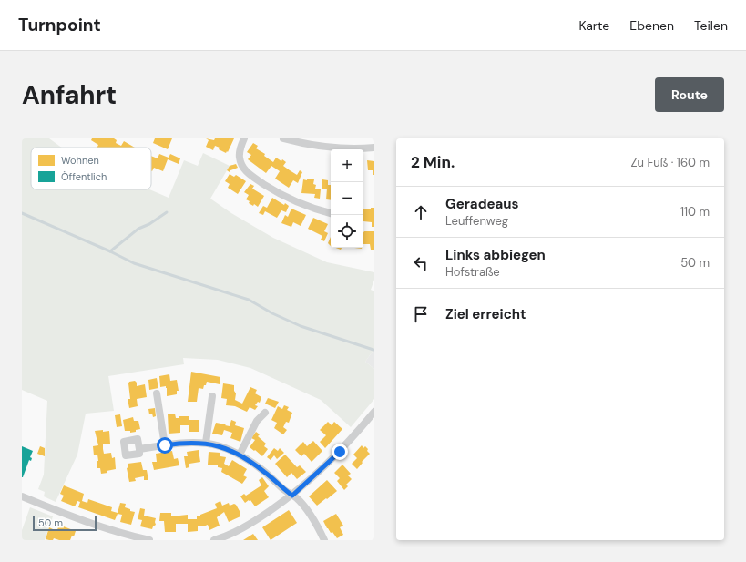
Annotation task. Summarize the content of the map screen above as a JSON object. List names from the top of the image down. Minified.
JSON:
{"legend":["Wohnen","Öffentlich"],"scale_bar":"50 m","page":{"header":"Turnpoint","nav":["Karte","Ebenen","Teilen"],"buttons":"Route","title":"Anfahrt","heading":["2 Min.","Zu Fuß · 160 m"],"map_buttons":["+","−"],"list":[["Geradeaus","Leuffenweg","110 m"],["Links abbiegen","Hofstraße","50 m"],"Ziel erreicht"],"scale":"50 m"}}
